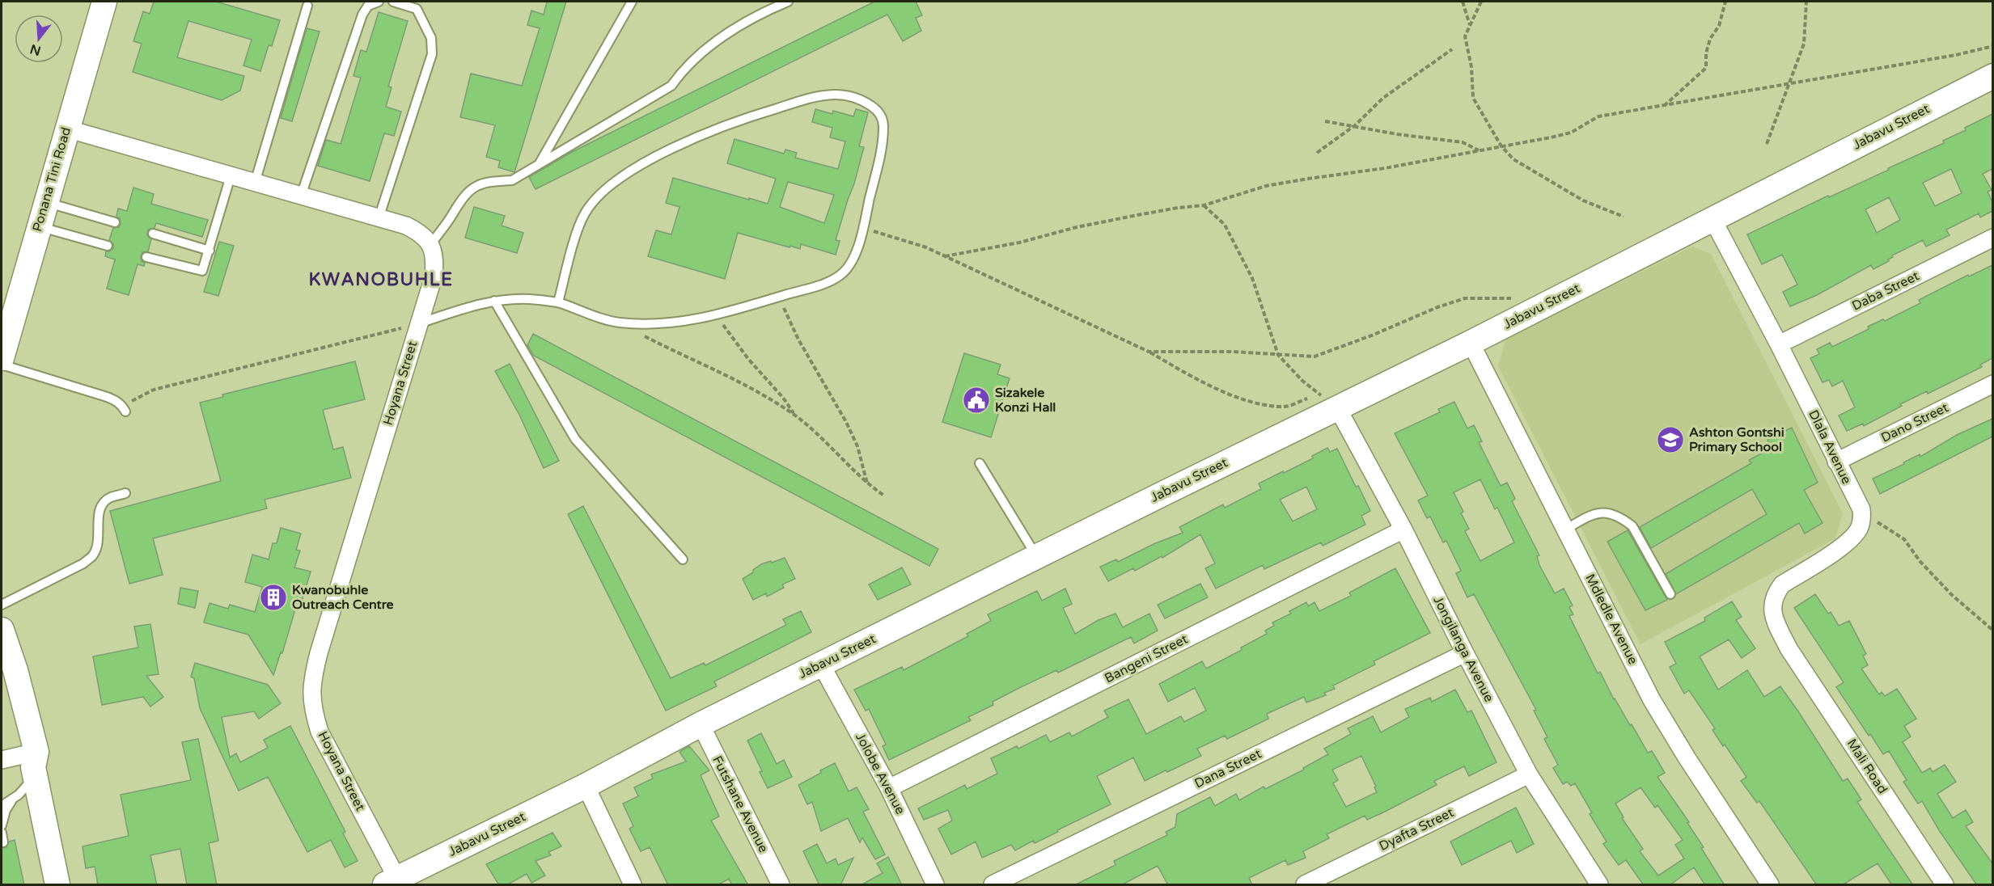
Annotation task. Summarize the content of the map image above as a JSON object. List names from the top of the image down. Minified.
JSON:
{"streets":{"street":["Jabavu Street","Ponana Tini Road","Daba Street","Hoyana Street","Dano Street","Dlala Avenue","Mdledle Avenue","Jongilanga Avenue","Bangeni Street","Mali Road","Dana Street","Jolobe Avenue","Futshane Avenue","Dyafta Street"]},"crossings":[["Jabavu Street","Hoyana Street"],["Jabavu Street","Dlala Avenue"],["Jabavu Street","Mdledle Avenue"],["Jabavu Street","Jongilanga Avenue"],["Jabavu Street","Jolobe Avenue"],["Jabavu Street","Futshane Avenue"],["Daba Street","Dlala Avenue"],["Dano Street","Dlala Avenue"],["Dlala Avenue","Mali Road"],["Jongilanga Avenue","Bangeni Street"],["Jongilanga Avenue","Dana Street"],["Jongilanga Avenue","Dyafta Street"],["Bangeni Street","Jolobe Avenue"]],"districts":["KWANOBUHLE"],"places":{"public building":["Sizakele Konzi Hall"],"school or university":["Ashton Gontshi Primary School"],"building":["Kwanobuhle Outreach Centre"]},"north":"bottom"}
